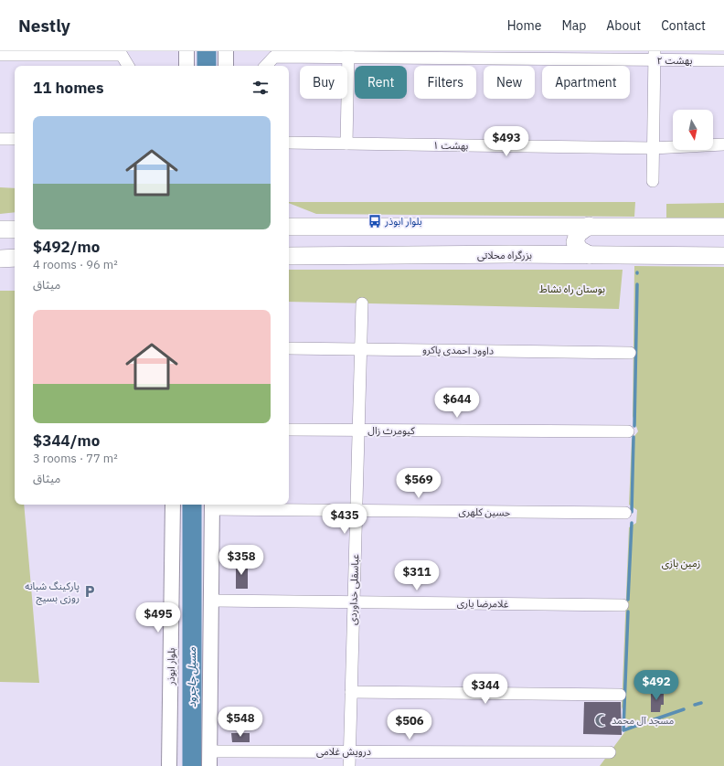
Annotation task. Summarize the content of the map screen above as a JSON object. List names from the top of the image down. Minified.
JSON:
{"streets":{"highway":["بزرگراه محلاتی"],"main road":["بلوار ابوذر"],"street":["بهشت ۲","بهشت ۱","داوود احمدی پاکرو","کیومرث زال","حسین کلهری","عباسقلی خداوردی","غلامرضا یاری","درویش غلامی"]},"crossings":[["داوود احمدی پاکرو","عباسقلی خداوردی"],["کیومرث زال","عباسقلی خداوردی"],["حسین کلهری","عباسقلی خداوردی"],["عباسقلی خداوردی","غلامرضا یاری"],["عباسقلی خداوردی","درویش غلامی"]],"water":["مسیل جاجرود"],"parks":["بوستان راه نشاط","زمین بازی"],"places":{"bus stop":["بلوار ابوذر"],"parking":["پارکینگ شبانه روزی بسیج"],"mosque":["مسجد آل محمد"]},"north":"bottom","page":{"header":"Nestly","nav":["Home","Map","About","Contact"],"chip":["Buy","Rent","Filters","New","Apartment"],"heading":"11 homes","list":[{"name":"$492/mo","note":"4 rooms · 96 m² · میثاق"},{"name":"$344/mo","note":"3 rooms · 77 m² · میثاق"}],"price":["$493","$644","$569","$435","$358","$311","$495","$492","$344","$548","$506"]}}
